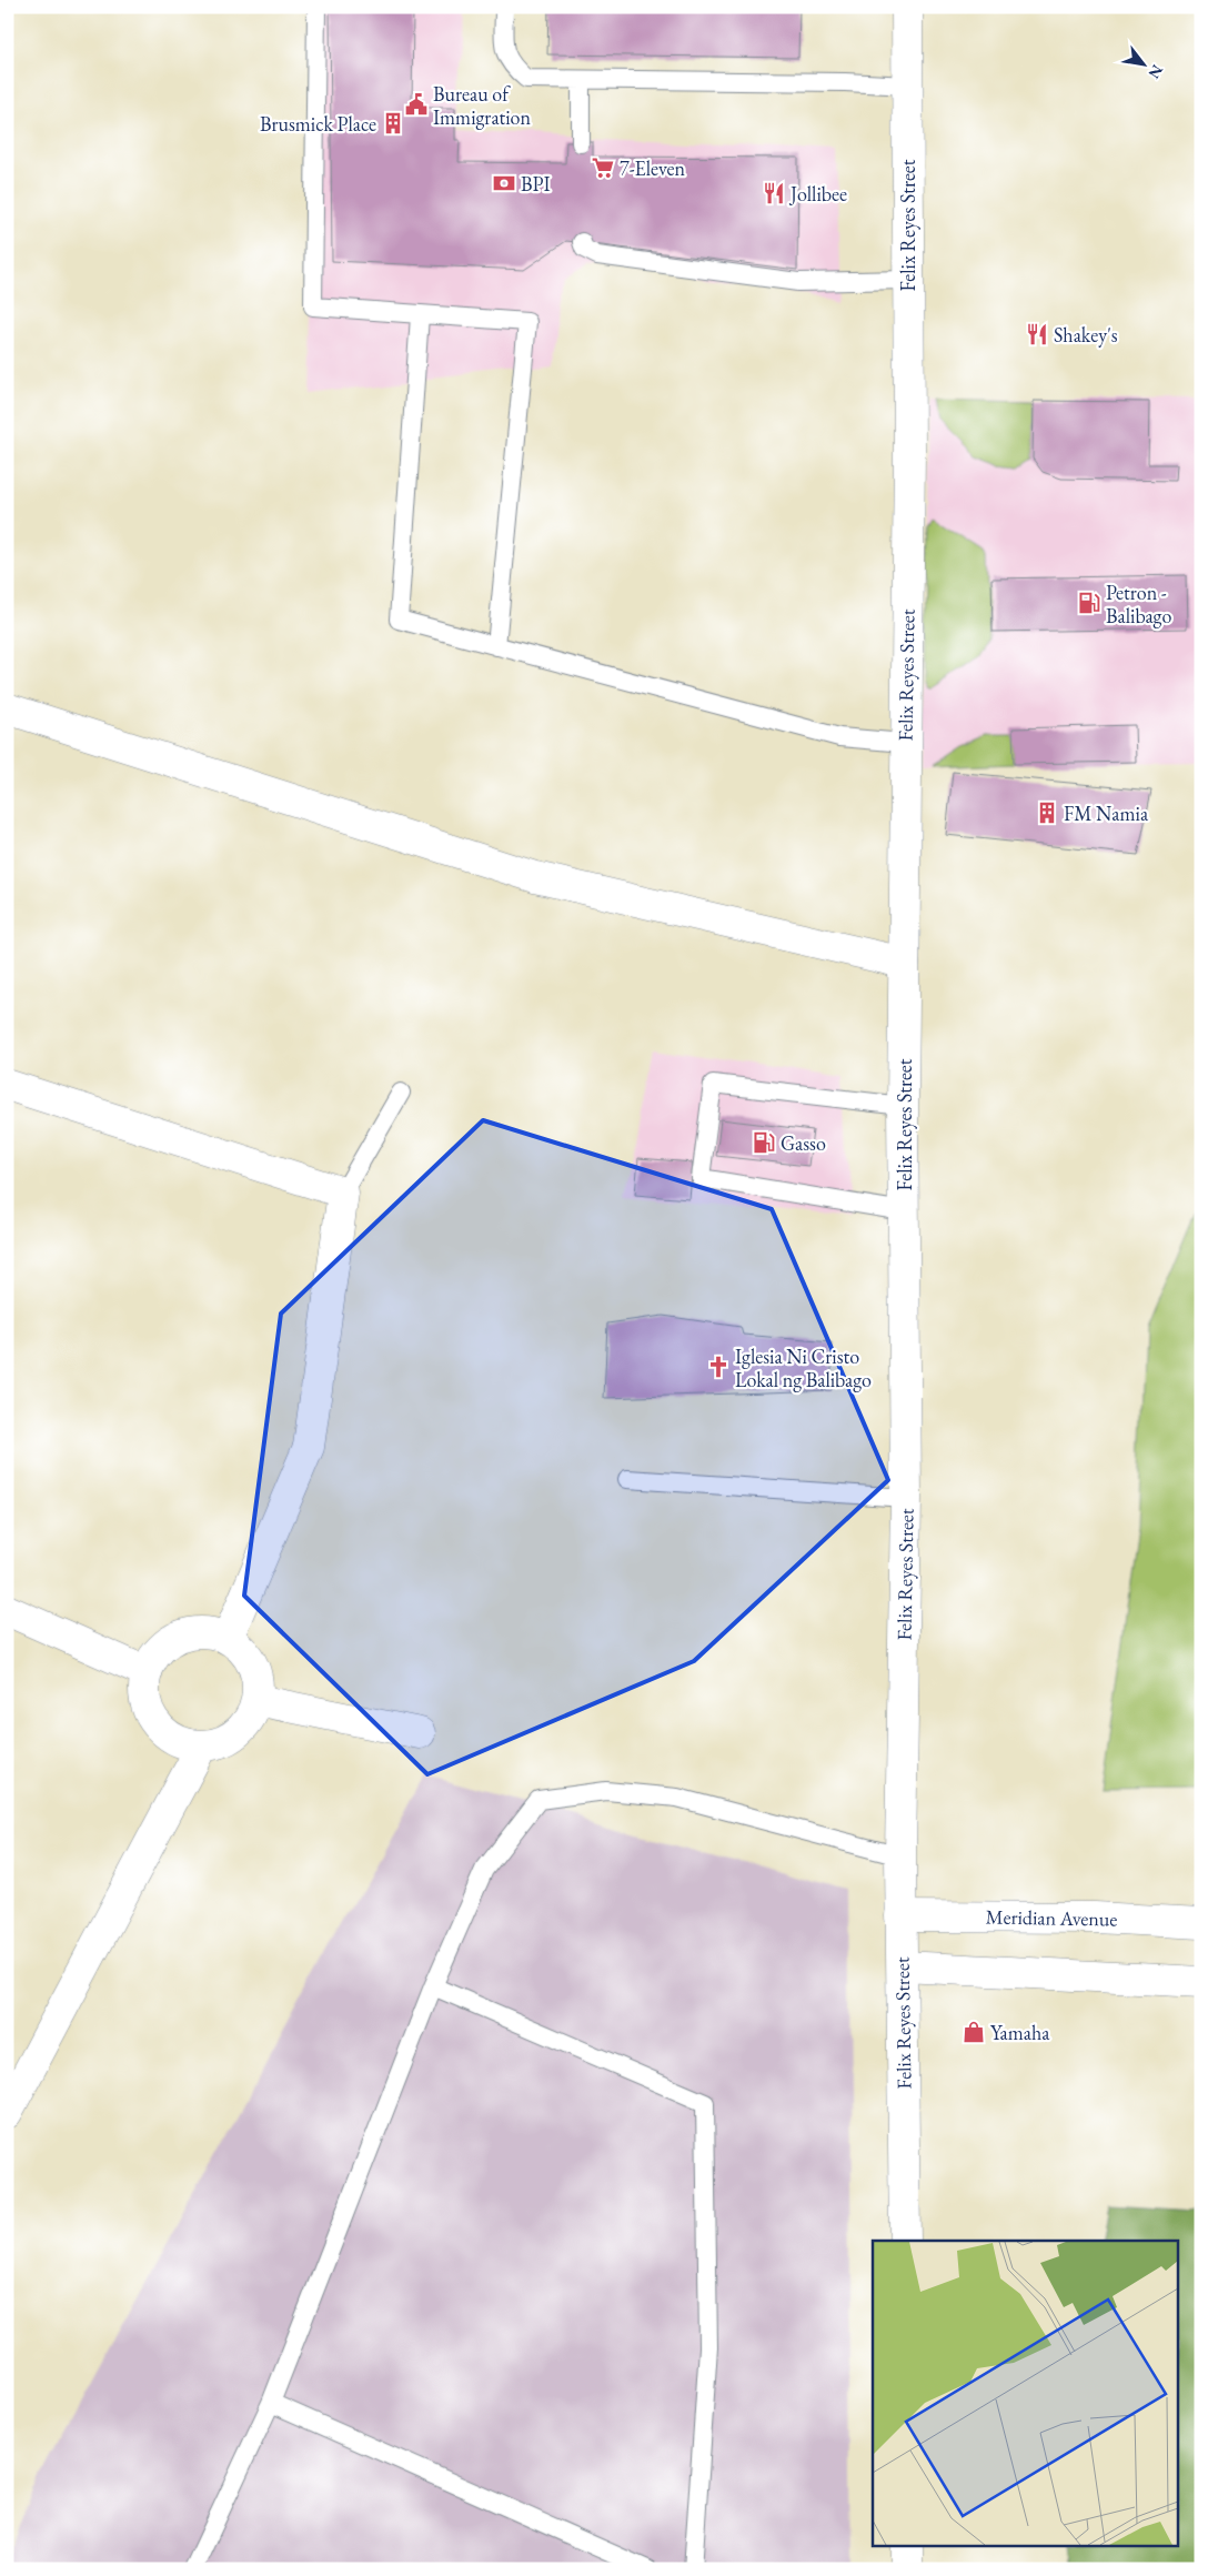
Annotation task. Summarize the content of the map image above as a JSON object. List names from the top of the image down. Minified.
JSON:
{"streets":{"street":["Felix Reyes Street","Meridian Avenue"]},"crossings":[["Felix Reyes Street","Meridian Avenue"]],"places":{"public building":["Bureau of Immigration"],"building":["Brusmick Place","FM Namia"],"supermarket":["7-Eleven"],"bank":["BPI"],"restaurant":["Jollibee","Shakey's"],"fuel station":["Petron - Balibago","Gasso"],"church":["Iglesia Ni Cristo Lokal ng Balibago"],"shop":["Yamaha"]},"north":"bottom right"}
